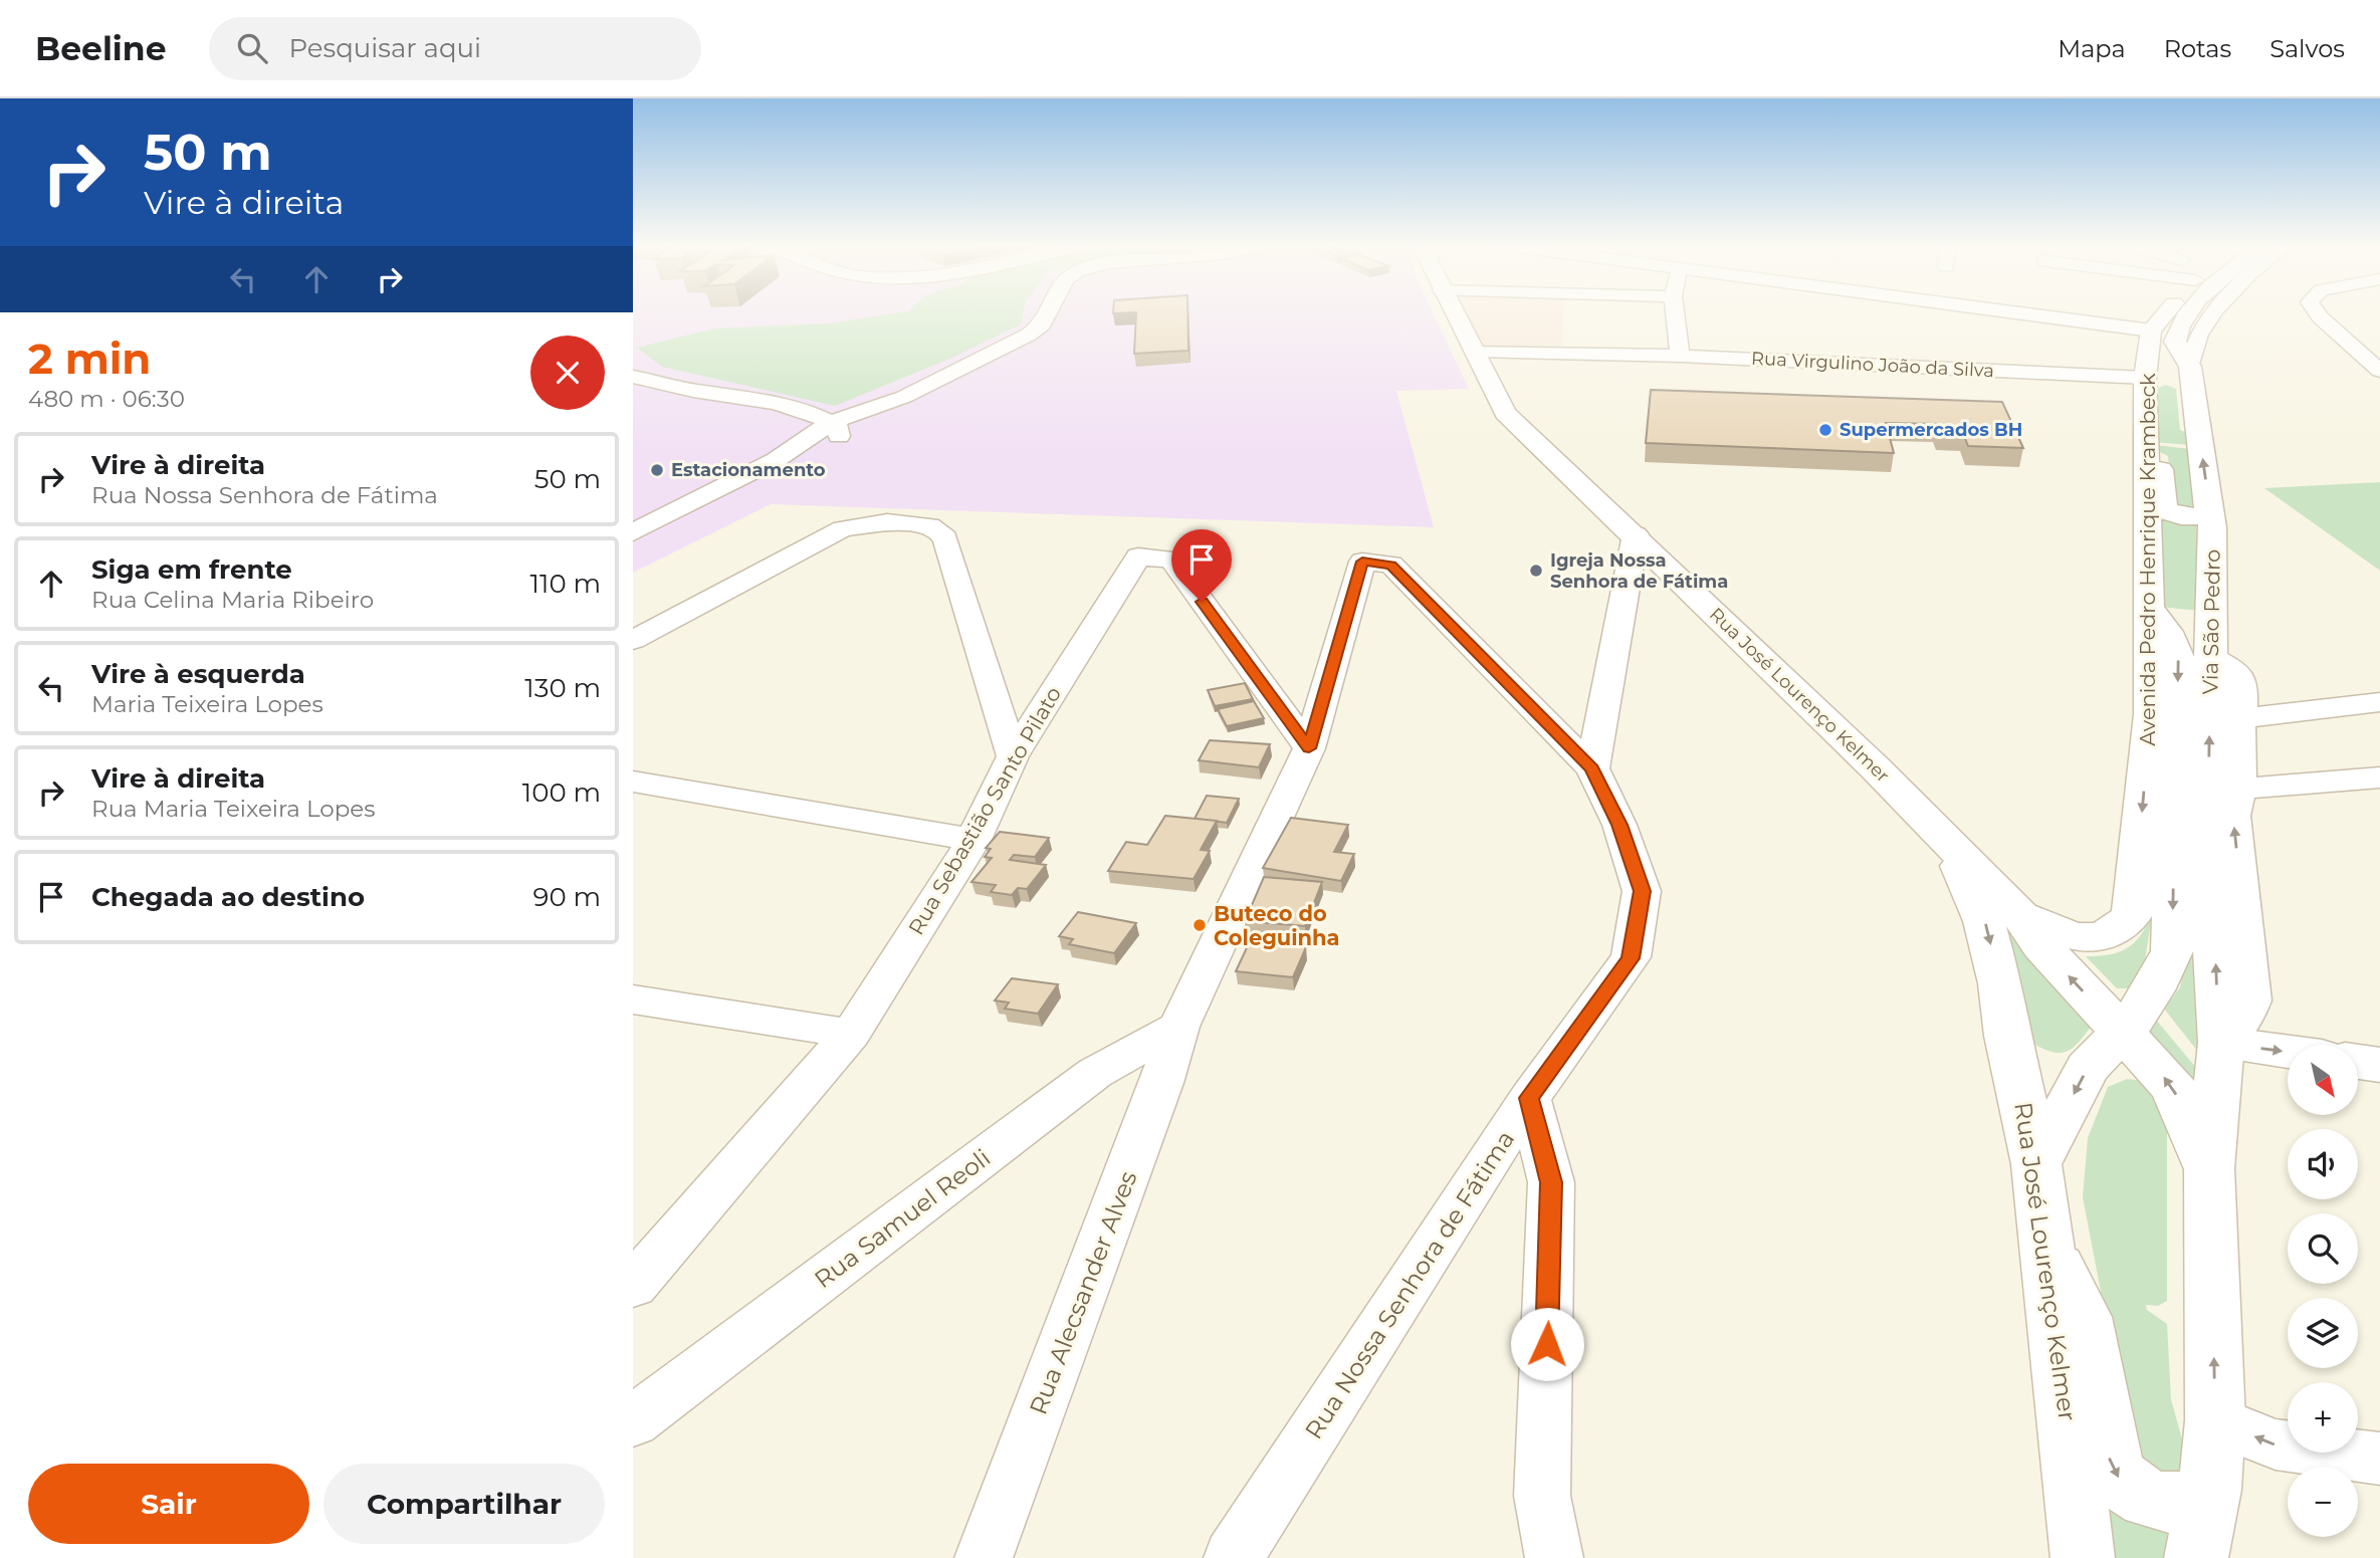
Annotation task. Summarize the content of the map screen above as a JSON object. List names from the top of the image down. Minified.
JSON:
{"streets":{"main road":["Avenida Pedro Henrique Krambeck","Via São Pedro","Rua José Lourenço Kelmer"],"street":["Rua Virgulino João da Silva","Rua Sebastião Santo Pilato","Rua Samuel Reoli","Rua Nossa Senhora de Fátima","Rua Alecsander Alves"]},"crossings":[["Rua Virgulino João da Silva","Avenida Pedro Henrique Krambeck"],["Rua Virgulino João da Silva","Rua José Lourenço Kelmer"],["Avenida Pedro Henrique Krambeck","Via São Pedro"],["Avenida Pedro Henrique Krambeck","Rua José Lourenço Kelmer"],["Via São Pedro","Rua José Lourenço Kelmer"],["Rua Sebastião Santo Pilato","Rua Alecsander Alves"],["Rua Samuel Reoli","Rua Alecsander Alves"],["Rua Nossa Senhora de Fátima","Rua Alecsander Alves"]],"places":["Supermercados BH","Estacionamento","Igreja Nossa Senhora de Fátima","Buteco do Coleguinha"],"north":"bottom right","page":{"header":"Beeline","search":"Pesquisar aqui","nav":["Mapa","Rotas","Salvos"],"turn":["50 m","Vire à direita"],"heading":["2 min","480 m · 06:30"],"list":[{"name":"Vire à direita","note":"Rua Nossa Senhora de Fátima","value":"50 m"},{"name":"Siga em frente","note":"Rua Celina Maria Ribeiro","value":"110 m"},{"name":"Vire à esquerda","note":"Maria Teixeira Lopes","value":"130 m"},{"name":"Vire à direita","note":"Rua Maria Teixeira Lopes","value":"100 m"},{"name":"Chegada ao destino","value":"90 m"}],"map_buttons":["+","−"],"buttons":["Sair","Compartilhar"]}}
